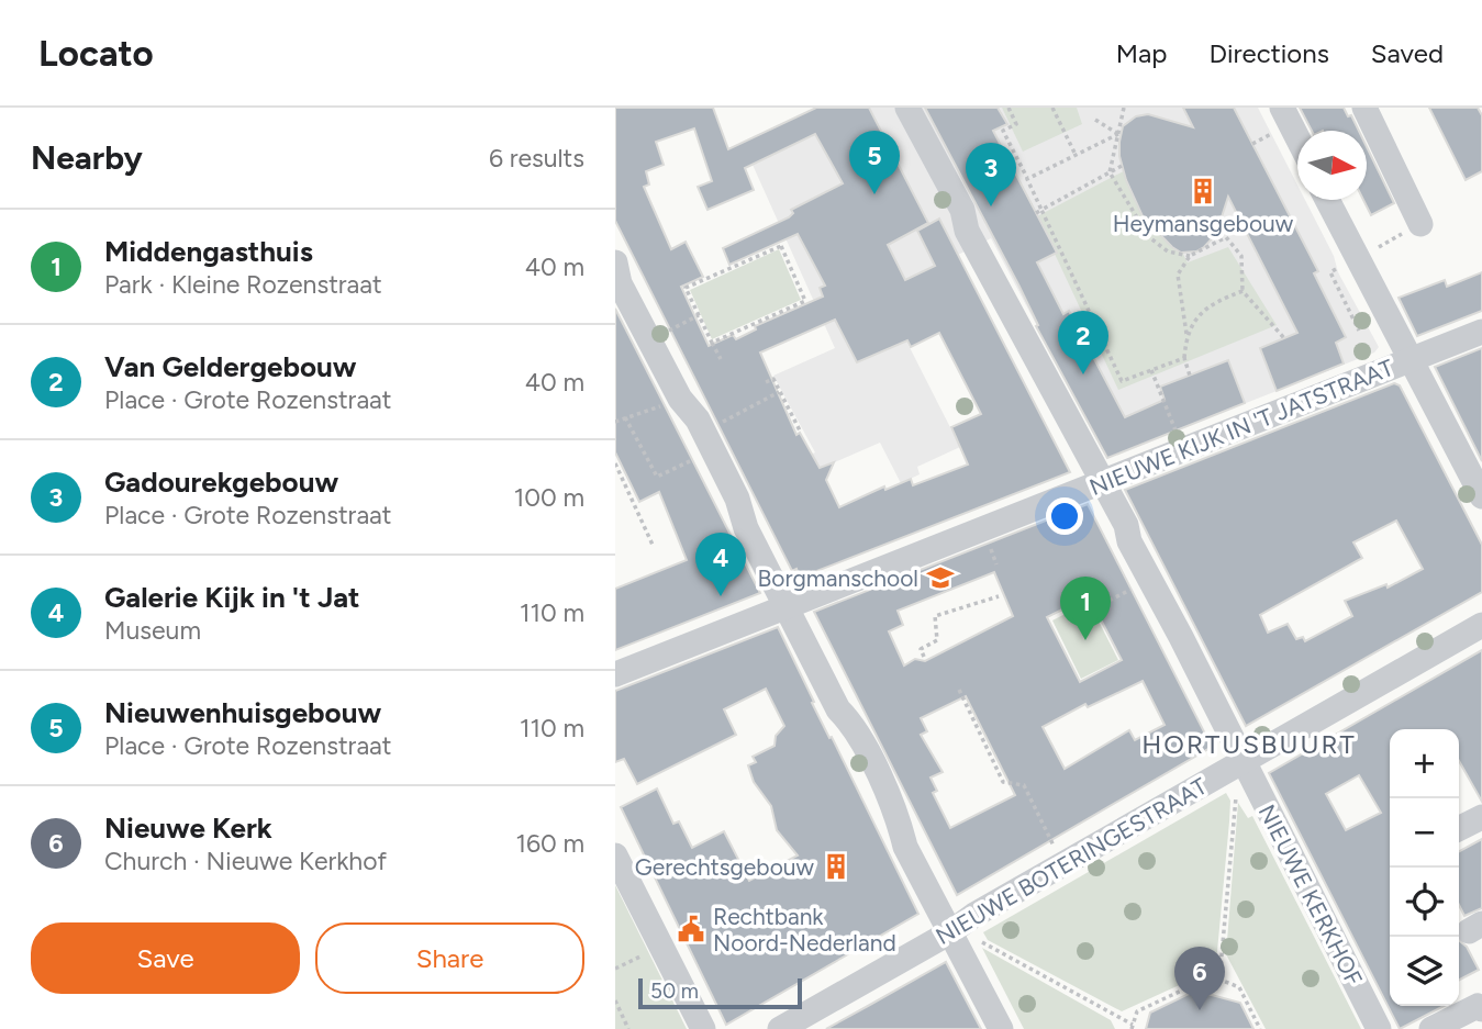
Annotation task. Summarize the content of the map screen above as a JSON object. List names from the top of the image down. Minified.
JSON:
{"streets":{"street":["NIEUWE KIJK IN 'T JATSTRAAT","NIEUWE BOTERINGESTRAAT","NIEUWE KERKHOF"]},"crossings":[["NIEUWE KIJK IN 'T JATSTRAAT","NIEUWE KERKHOF"],["NIEUWE BOTERINGESTRAAT","NIEUWE KERKHOF"]],"districts":["HORTUSBUURT"],"places":{"building":["Heymansgebouw","Gerechtsgebouw"],"school or university":["Borgmanschool"],"public building":["Rechtbank Noord-Nederland"]},"scale_bar":"50 m","north":"right","page":{"header":"Locato","nav":["Map","Directions","Saved"],"heading":["Nearby","6 results"],"pins":["5","3","2","4","1","6"],"list":[{"mark":"1","name":"Middengasthuis","note":"Park · Kleine Rozenstraat","value":"40 m"},{"mark":"2","name":"Van Geldergebouw","note":"Place · Grote Rozenstraat","value":"40 m"},{"mark":"3","name":"Gadourekgebouw","note":"Place · Grote Rozenstraat","value":"100 m"},{"mark":"4","name":"Galerie Kijk in 't Jat","note":"Museum","value":"110 m"},{"mark":"5","name":"Nieuwenhuisgebouw","note":"Place · Grote Rozenstraat","value":"110 m"},{"mark":"6","name":"Nieuwe Kerk","note":"Church · Nieuwe Kerkhof","value":"160 m"}],"map_buttons":["+","−"],"buttons":["Save","Share"],"scale":"50 m"}}
